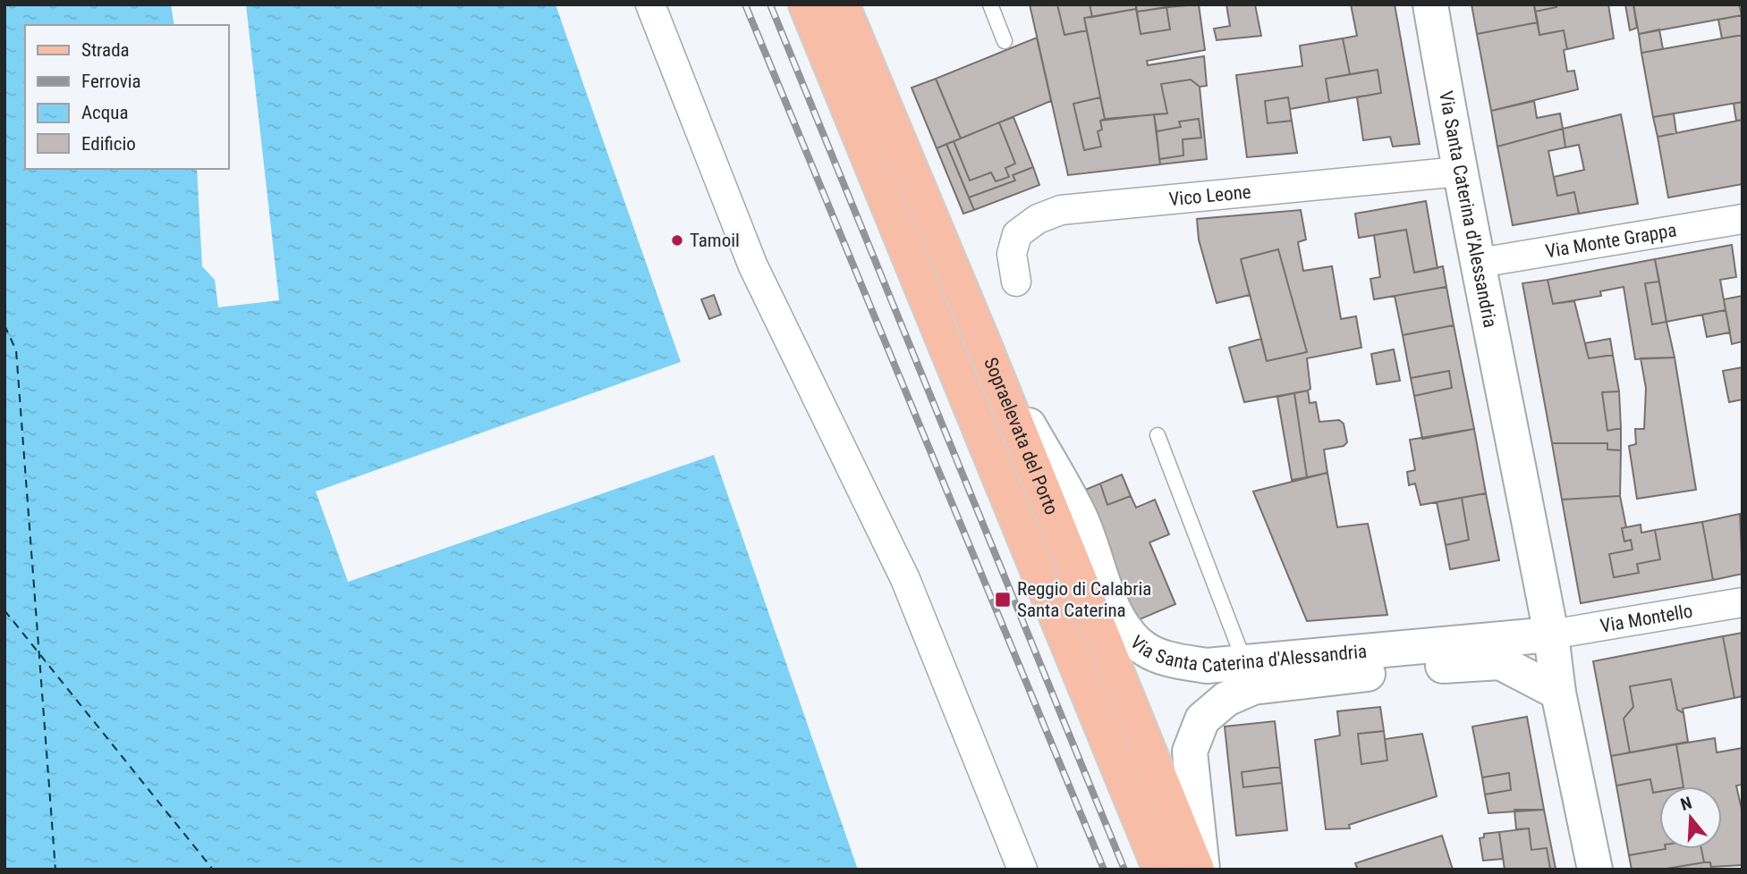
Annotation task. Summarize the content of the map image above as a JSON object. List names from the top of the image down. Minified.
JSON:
{"streets":{"main road":["Sopraelevata del Porto"],"street":["Vico Leone","Via Santa Caterina d'Alessandria","Via Monte Grappa","Via Montello"]},"crossings":[["Vico Leone","Via Santa Caterina d'Alessandria"],["Via Santa Caterina d'Alessandria","Via Monte Grappa"],["Via Santa Caterina d'Alessandria","Sopraelevata del Porto"],["Via Santa Caterina d'Alessandria","Via Montello"]],"places":{"other":["Tamoil"],"transit":["Reggio di Calabria Santa Caterina"]},"legend":["Strada","Ferrovia","Acqua","Edificio"],"north":"top"}
